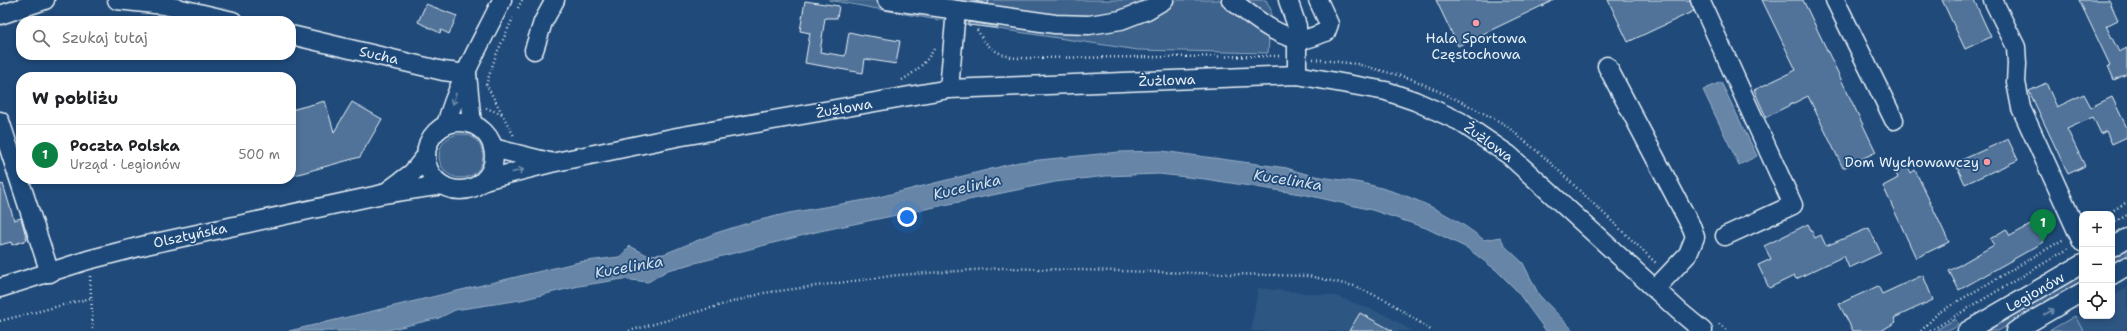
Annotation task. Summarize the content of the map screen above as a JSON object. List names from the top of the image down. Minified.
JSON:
{"streets":{"street":["Sucha","Żużlowa","Olsztyńska","Legionów"]},"crossings":[["Żużlowa","Olsztyńska"]],"water":["Kucelinka"],"places":["Hala Sportowa Częstochowa","Dom Wychowawczy"],"page":{"search":"Szukaj tutaj","heading":"W pobliżu","list":[{"mark":"1","name":"Poczta Polska","note":"Urząd · Legionów","value":"500 m"}],"pins":"1","map_buttons":["+","−"]}}
